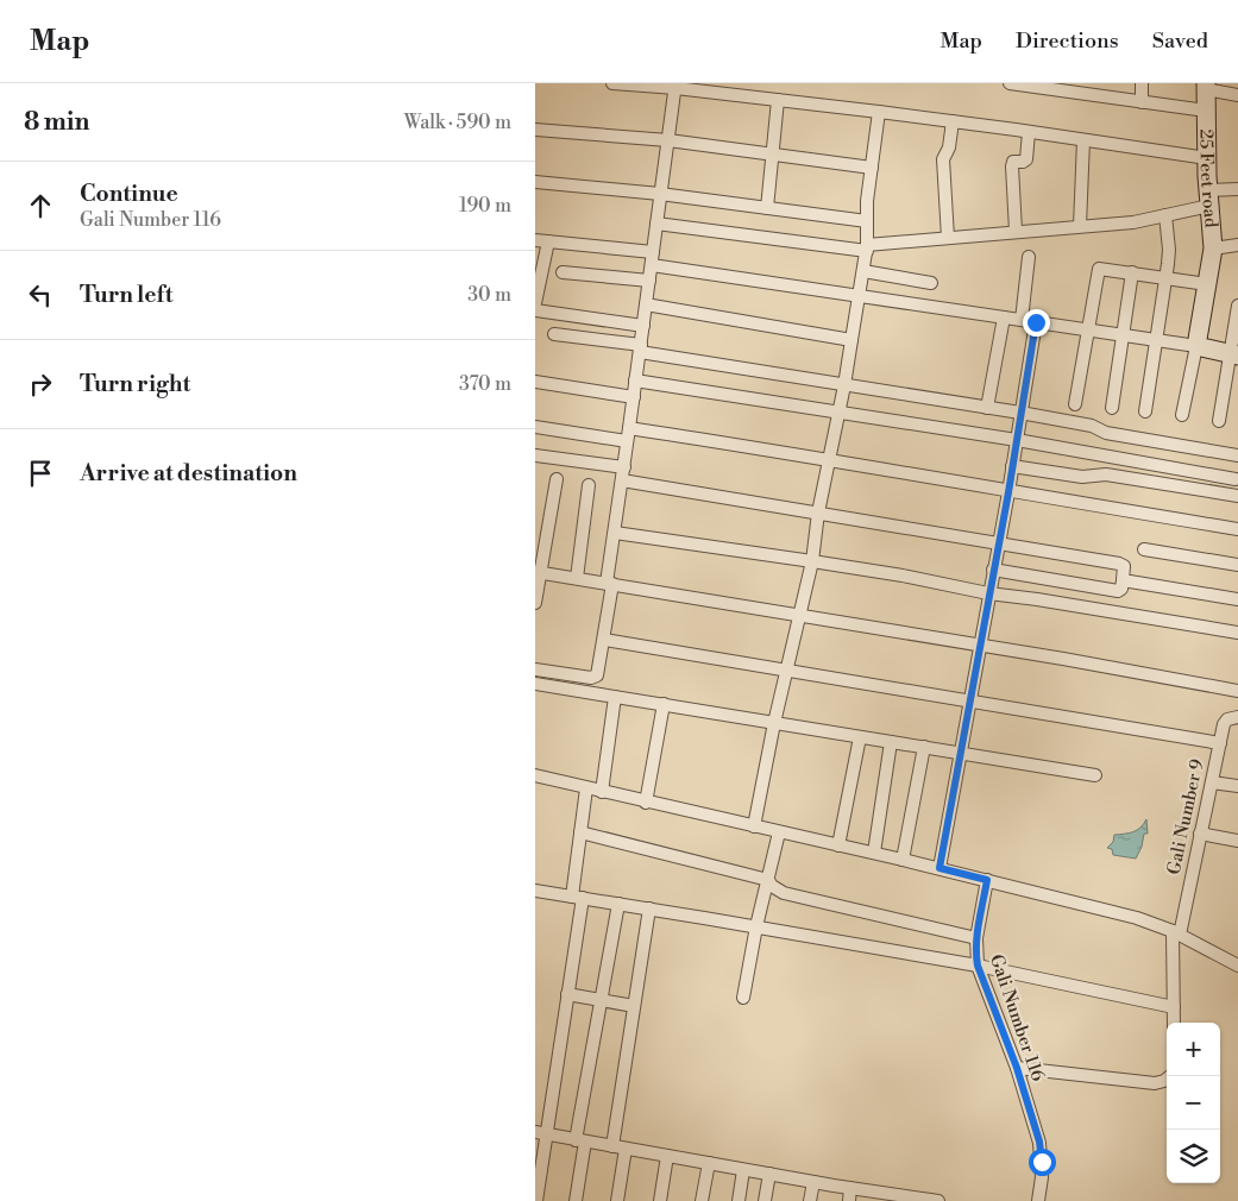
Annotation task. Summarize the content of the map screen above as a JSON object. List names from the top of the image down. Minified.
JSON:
{"streets":{"street":["25 Feet road","Gali Number 9","Gali Number 116"]},"page":{"header":"Map","nav":["Map","Directions","Saved"],"heading":["8 min","Walk · 590 m"],"list":[["Continue","Gali Number 116","190 m"],["Turn left","30 m"],["Turn right","370 m"],"Arrive at destination"],"map_buttons":["+","−"]}}
